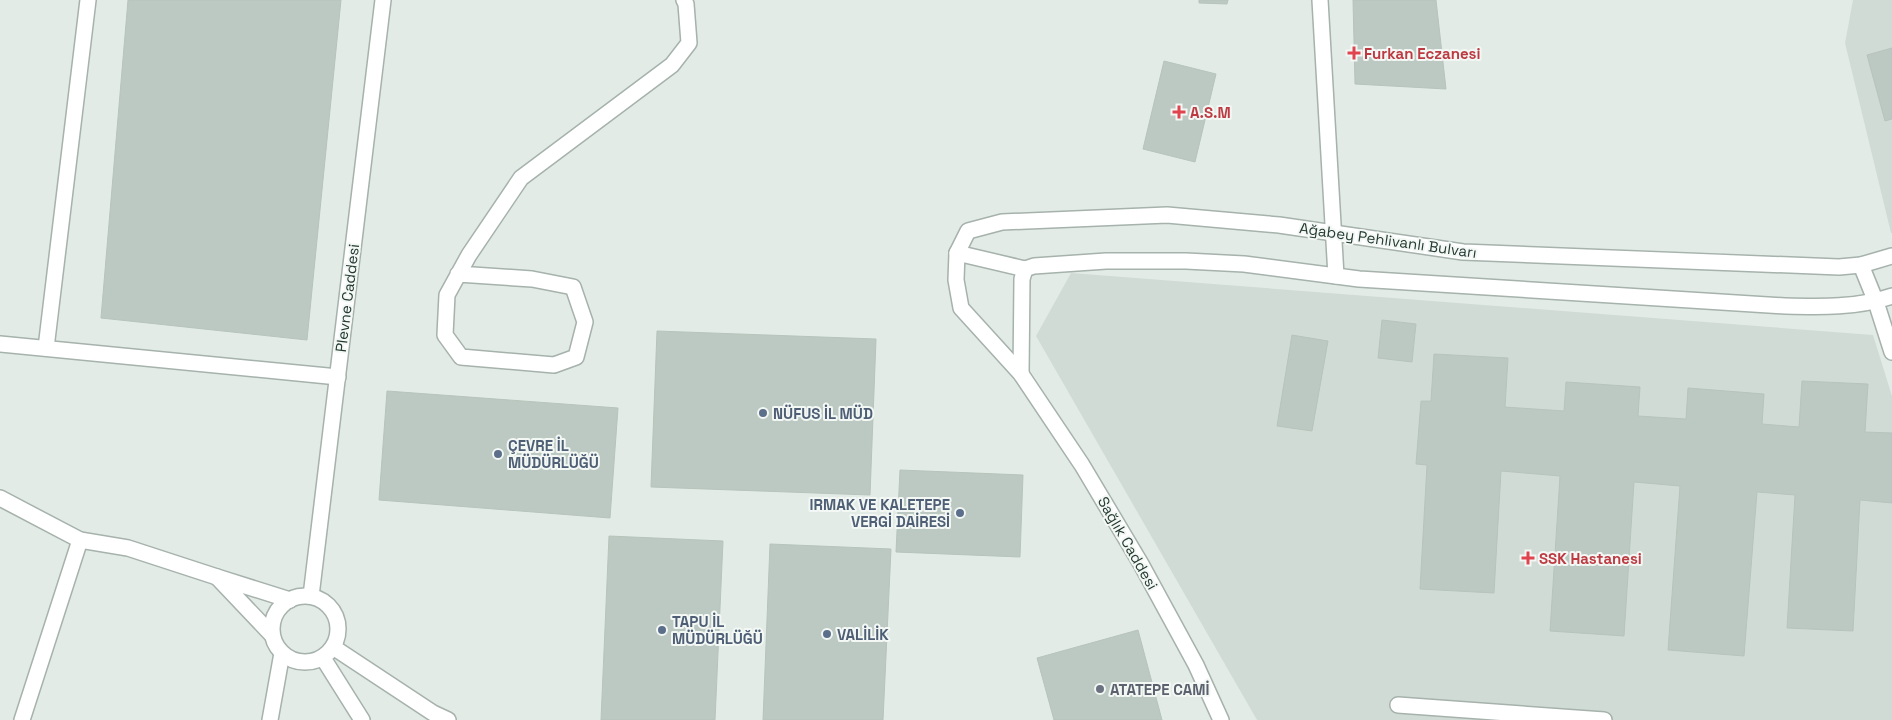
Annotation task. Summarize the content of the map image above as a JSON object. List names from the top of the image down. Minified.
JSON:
{"streets":{"street":["Ağabey Pehlivanlı Bulvarı","Plevne Caddesi","Sağlık Caddesi"]},"crossings":[["Ağabey Pehlivanlı Bulvarı","Sağlık Caddesi"]],"places":{"health":["Furkan Eczanesi","A.S.M","SSK Hastanesi"],"other":["NÜFUS İL MÜD","ÇEVRE İL MÜDÜRLÜĞÜ","IRMAK VE KALETEPE VERGİ DAİRESİ","TAPU İL MÜDÜRLÜĞÜ","VALİLİK","ATATEPE CAMİ"]}}
